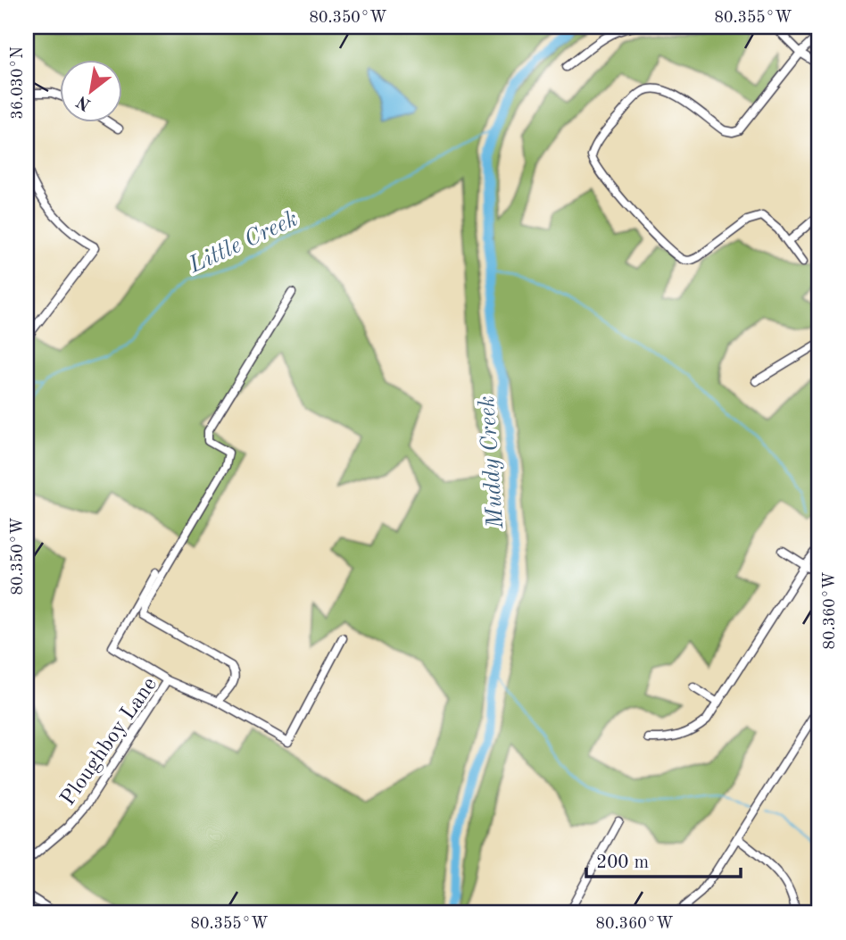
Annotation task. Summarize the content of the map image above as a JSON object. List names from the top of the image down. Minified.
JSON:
{"streets":{"street":["Ploughboy Lane"]},"water":["Little Creek","Muddy Creek"],"scale_bar":"200 m","north":"bottom left","coordinates":["80.350°W","80.355°W","36.030°N","80.360°W"]}
